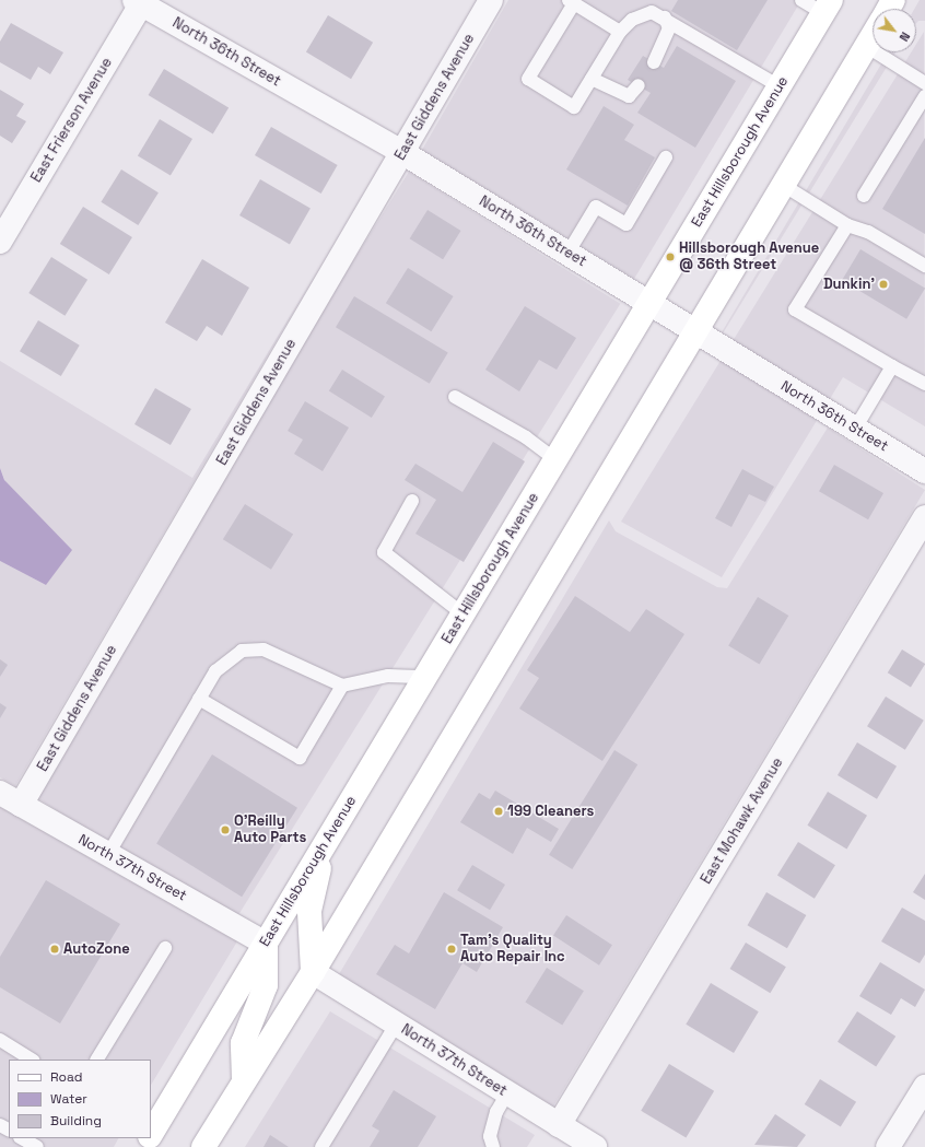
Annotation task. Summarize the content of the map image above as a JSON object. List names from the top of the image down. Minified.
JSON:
{"streets":{"main road":["East Hillsborough Avenue"],"street":["North 36th Street","East Giddens Avenue","East Frierson Avenue","East Mohawk Avenue","North 37th Street"]},"crossings":[["North 36th Street","East Giddens Avenue"],["North 36th Street","East Frierson Avenue"],["North 36th Street","East Hillsborough Avenue"],["East Giddens Avenue","North 37th Street"],["East Hillsborough Avenue","North 37th Street"],["East Mohawk Avenue","North 37th Street"]],"places":["Hillsborough Avenue @ 36th Street","Dunkin'","199 Cleaners","O'Reilly Auto Parts","AutoZone","Tam's Quality Auto Repair Inc"],"legend":["Road","Water","Building"],"north":"bottom right"}
